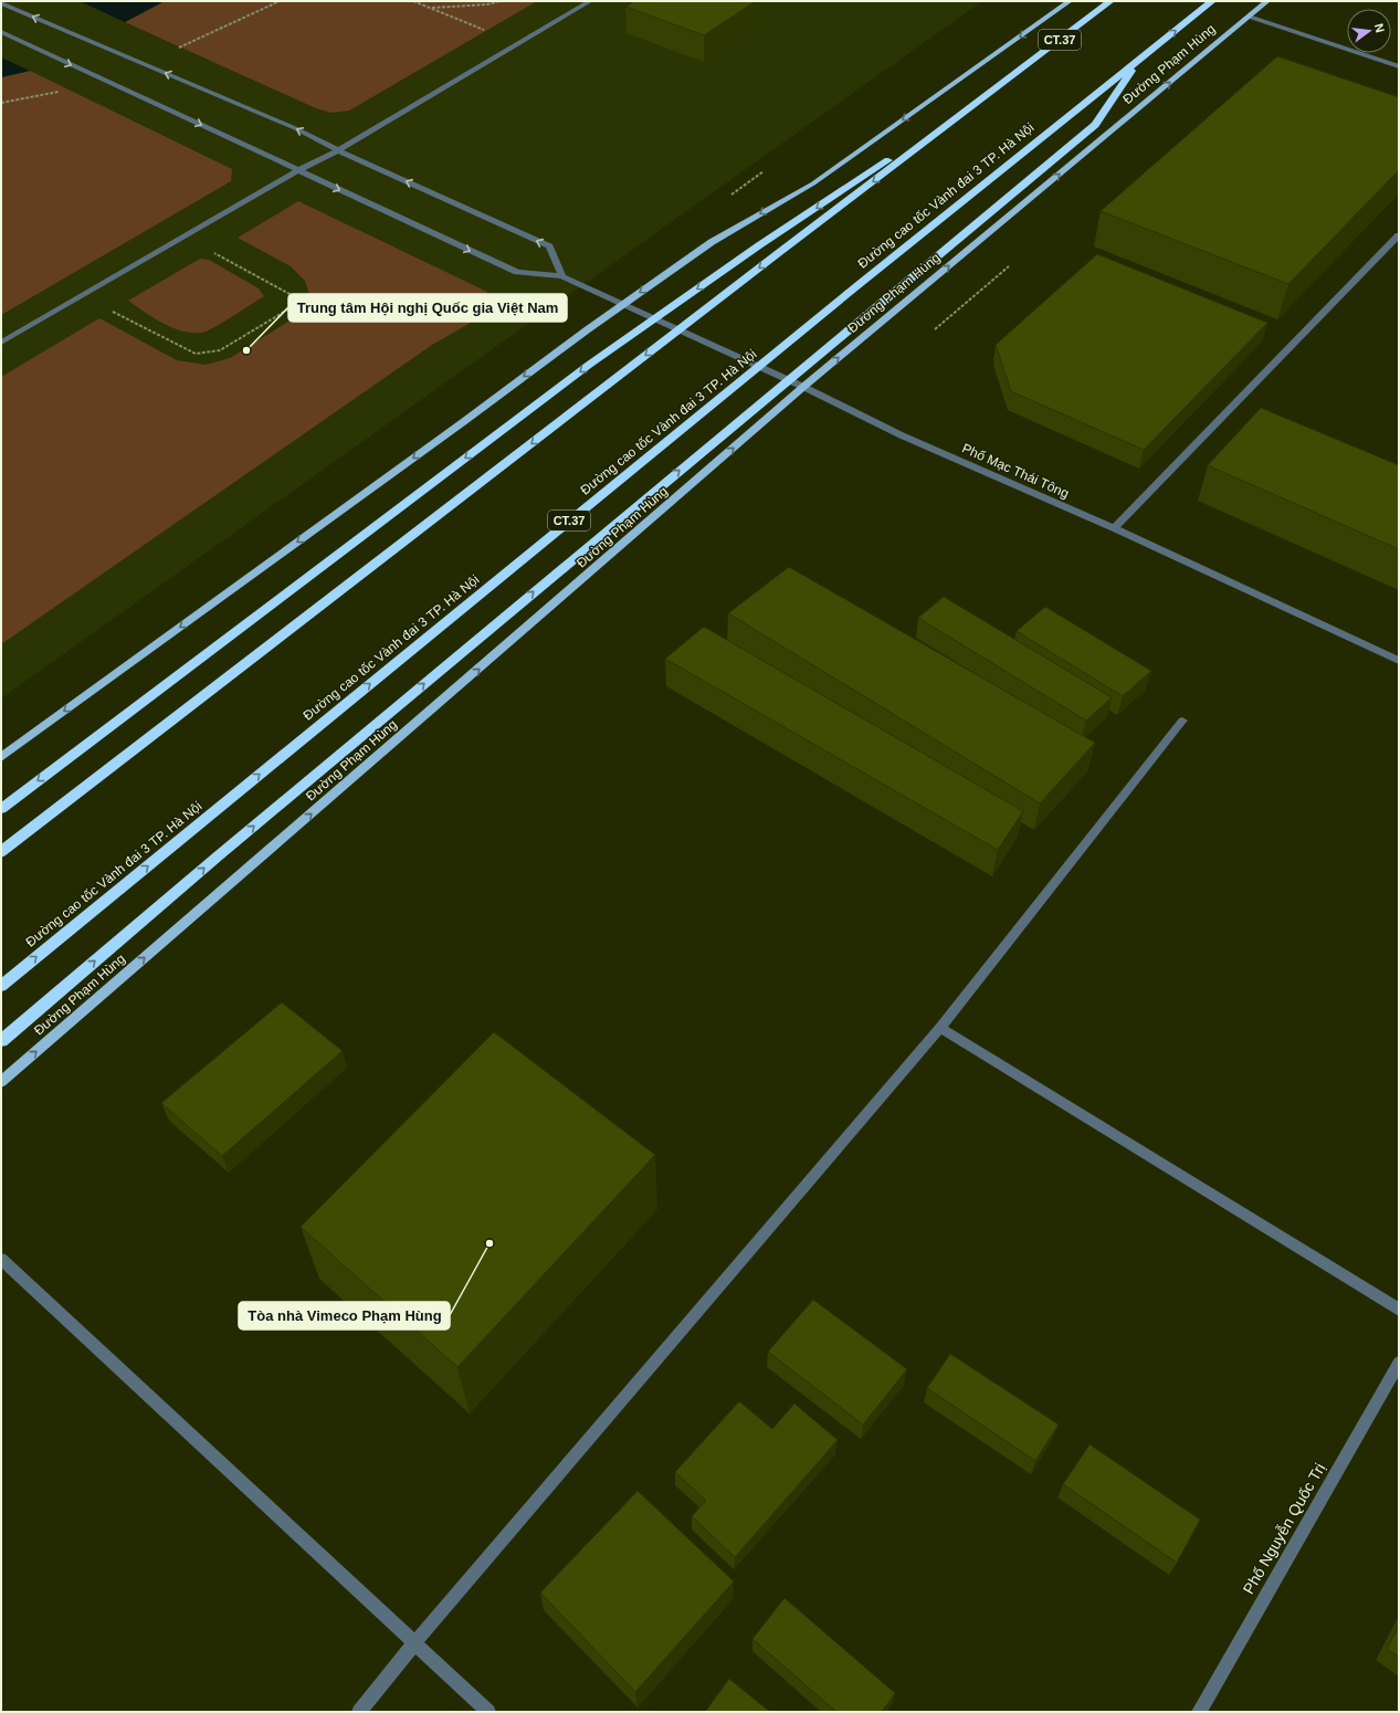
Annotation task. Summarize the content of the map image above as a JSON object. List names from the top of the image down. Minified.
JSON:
{"streets":{"highway":["CT.37","Đường cao tốc Vành đai 3 TP. Hà Nội"],"main road":["Đường Phạm Hùng"],"street":["Phố Mạc Thái Tông","Phố Nguyễn Quốc Trị"]},"crossings":[["Đường Phạm Hùng","Phố Mạc Thái Tông"]],"one_way":["Đường Phạm Hùng"],"places":["Trung tâm Hội nghị Quốc gia Việt Nam","Tòa nhà Vimeco Phạm Hùng"],"north":"right"}
